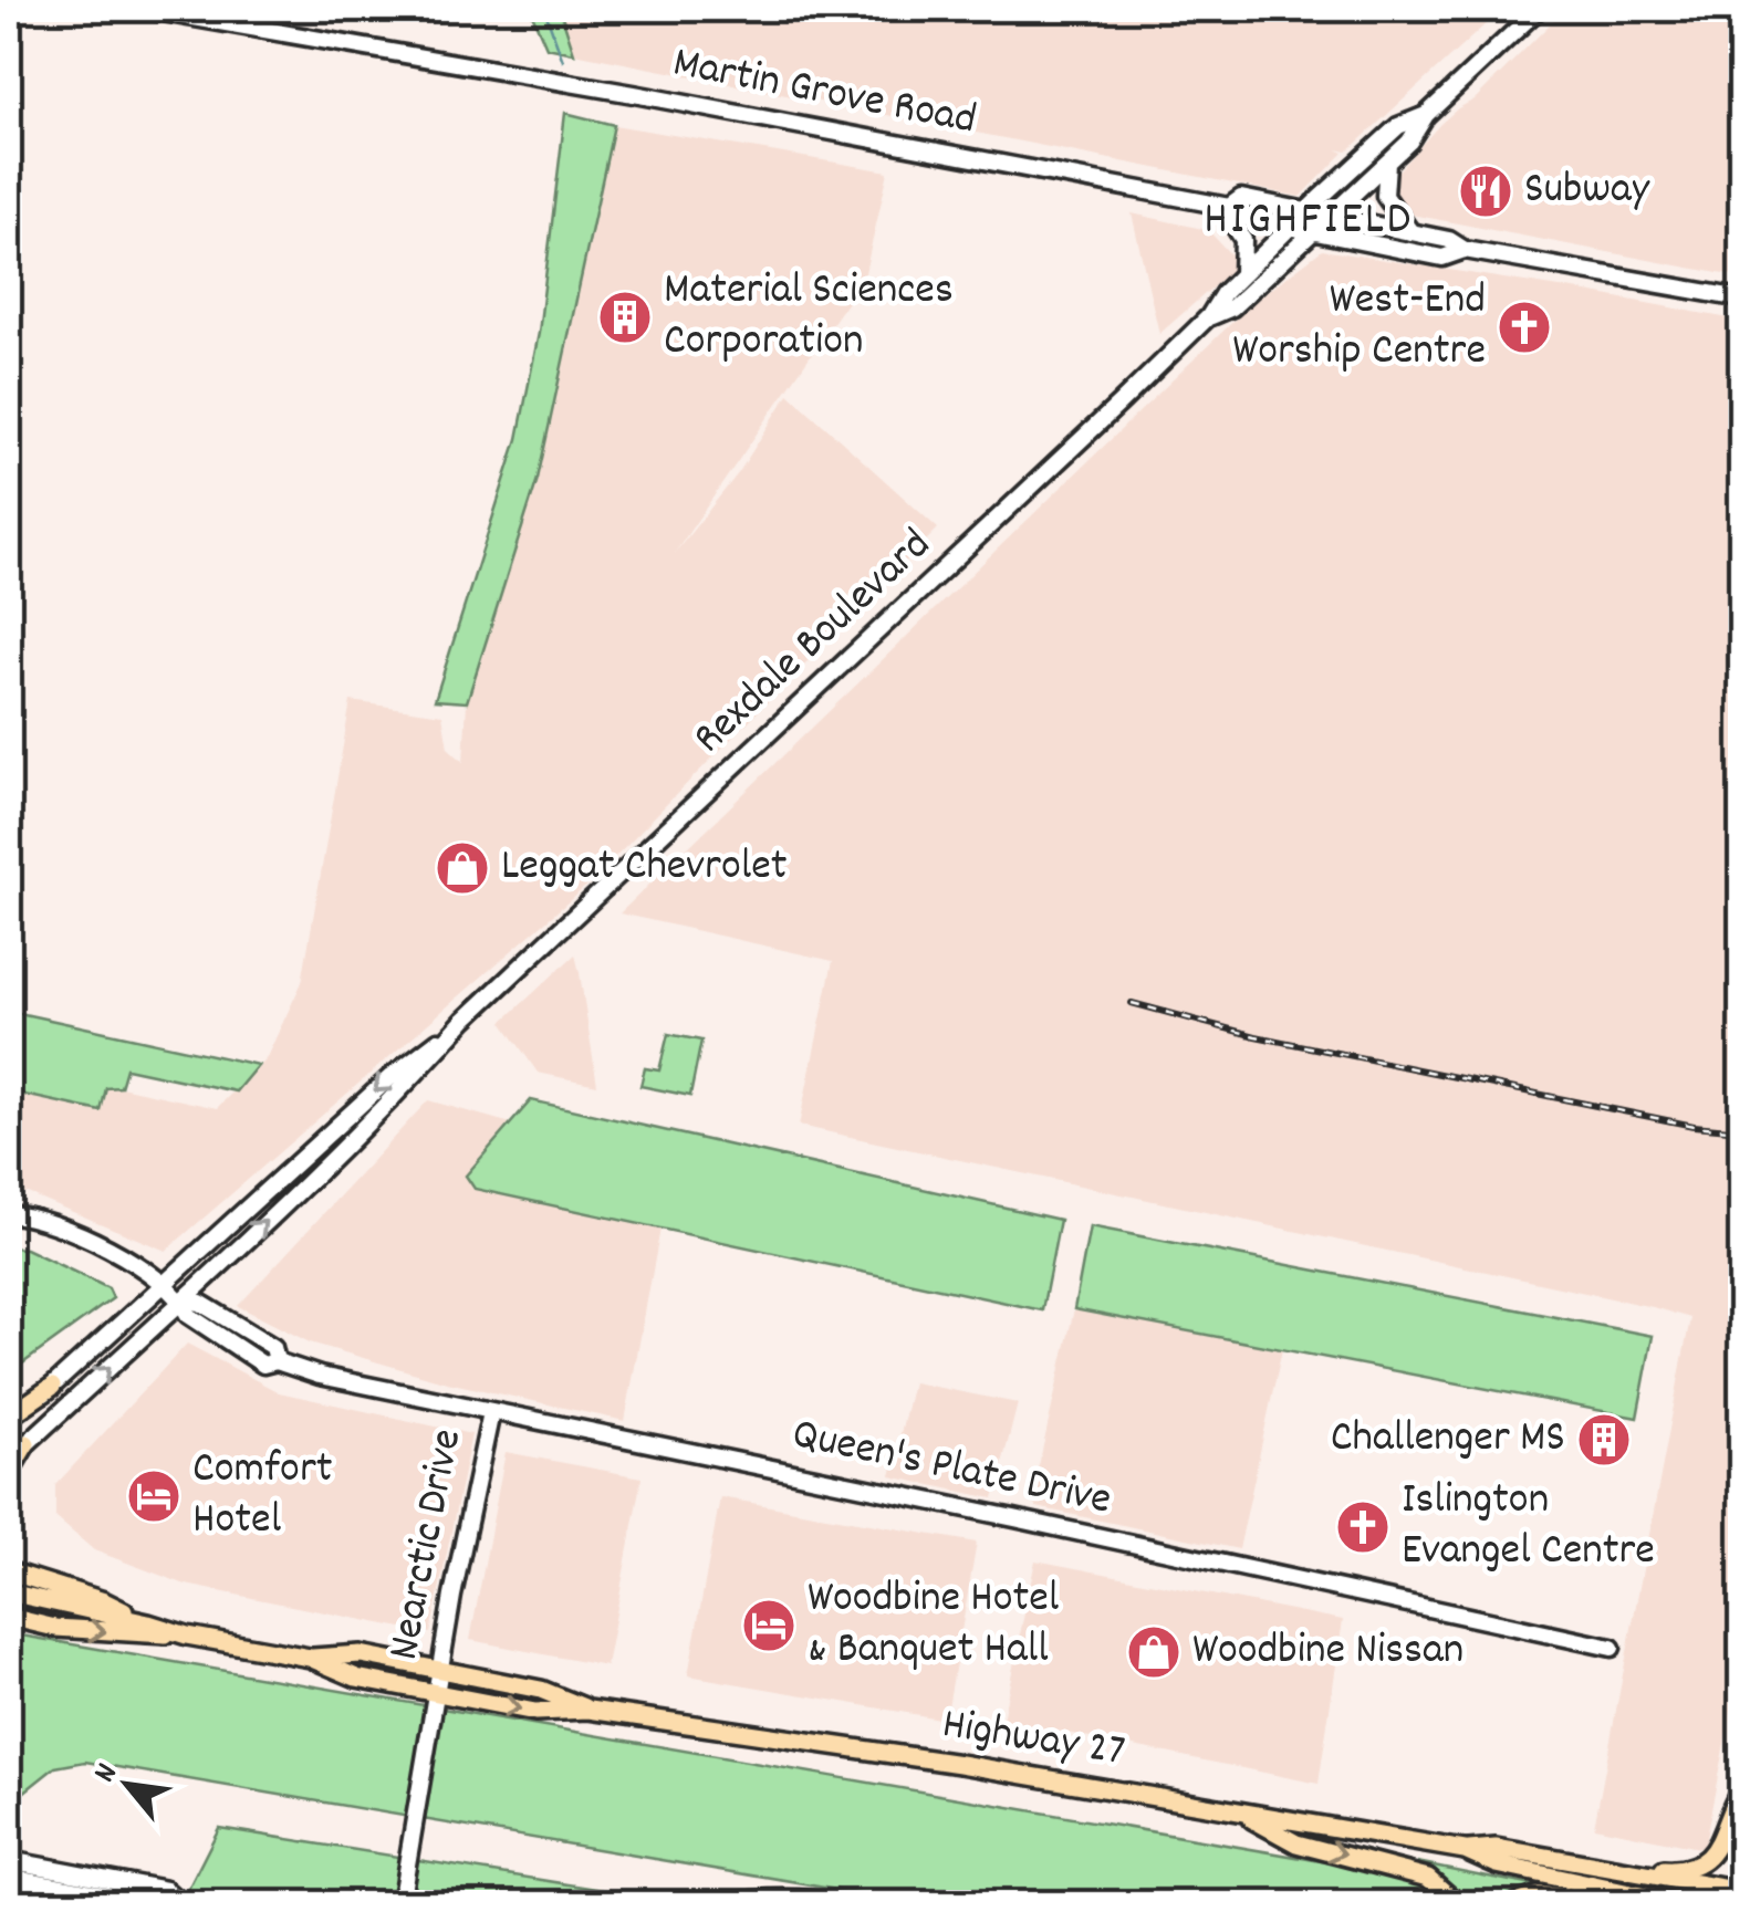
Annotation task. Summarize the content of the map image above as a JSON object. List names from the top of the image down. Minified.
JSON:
{"streets":{"main road":["Martin Grove Road","Rexdale Boulevard","Queen's Plate Drive","Nearctic Drive","Highway 27"]},"crossings":[["Martin Grove Road","Rexdale Boulevard"],["Rexdale Boulevard","Queen's Plate Drive"],["Queen's Plate Drive","Nearctic Drive"],["Nearctic Drive","Highway 27"]],"districts":["HIGHFIELD"],"places":{"restaurant":["Subway"],"building":["Material Sciences Corporation","Challenger MS"],"church":["West-End Worship Centre","Islington Evangel Centre"],"shop":["Leggat Chevrolet","Woodbine Nissan"],"hotel":["Comfort Hotel","Woodbine Hotel & Banquet Hall"]},"north":"top left"}
